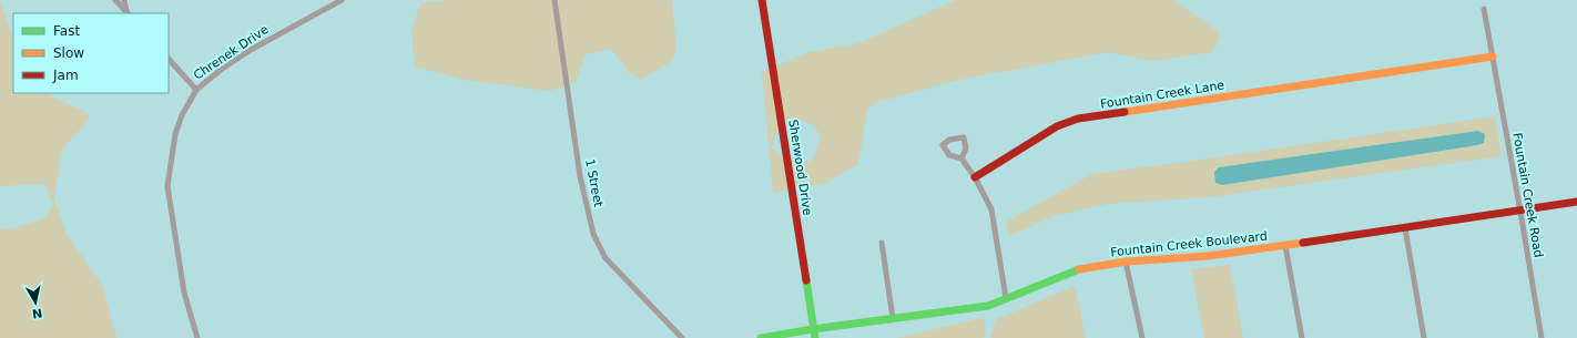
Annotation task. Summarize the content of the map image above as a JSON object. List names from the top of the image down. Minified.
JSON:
{"streets":{"street":["Chrenek Drive","Fountain Creek Lane","Sherwood Drive","1 Street","Fountain Creek Road","Fountain Creek Boulevard"]},"crossings":[["Fountain Creek Lane","Fountain Creek Road"],["Sherwood Drive","Fountain Creek Boulevard"],["Fountain Creek Road","Fountain Creek Boulevard"]],"legend":["Fast","Slow","Jam"],"north":"bottom"}
